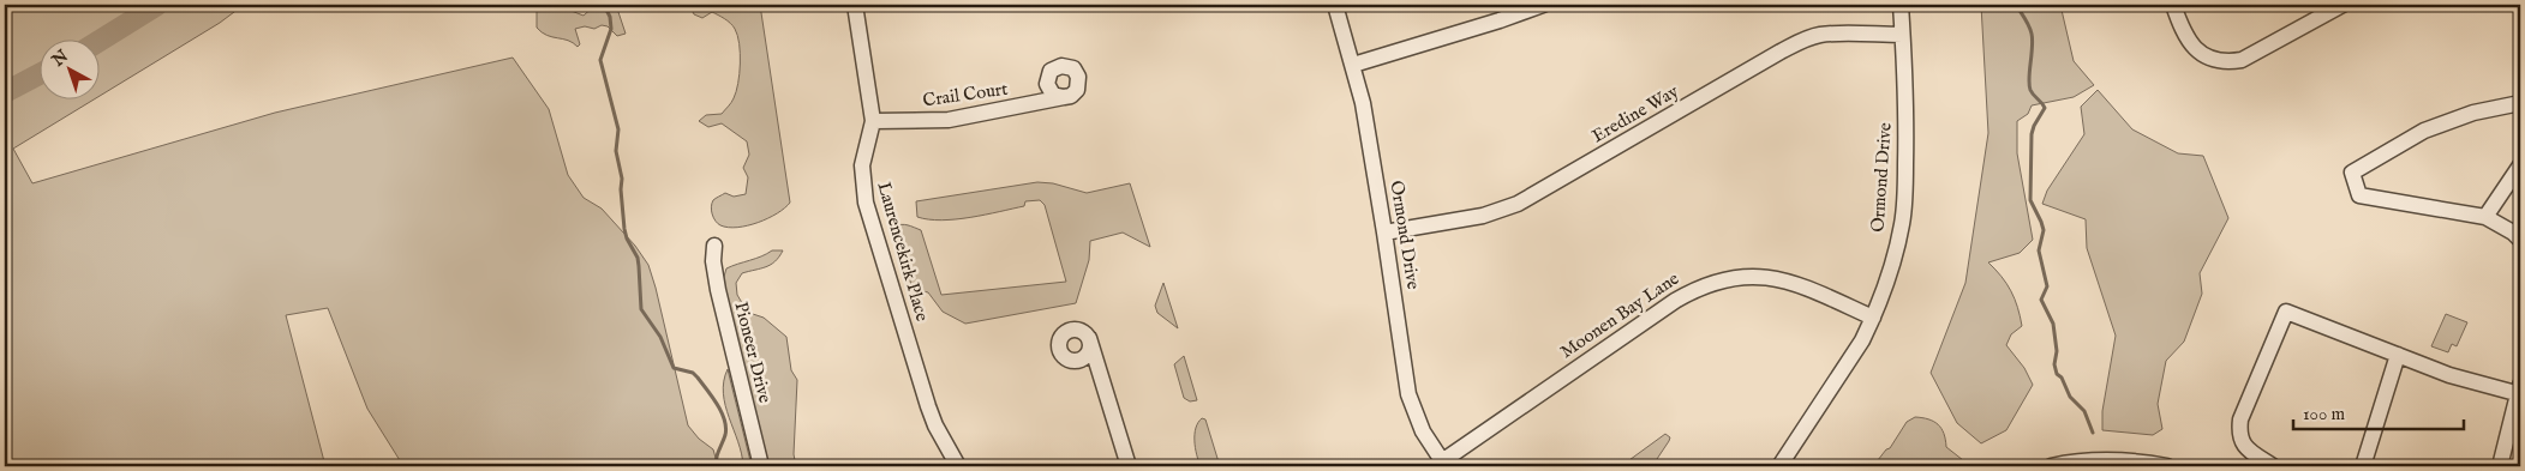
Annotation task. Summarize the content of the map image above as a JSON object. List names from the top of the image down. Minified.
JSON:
{"streets":{"street":["Crail Court","Eredine Way","Ormond Drive","Laurencekirk Place","Moonen Bay Lane","Pioneer Drive"]},"crossings":[["Crail Court","Laurencekirk Place"],["Eredine Way","Ormond Drive"],["Ormond Drive","Moonen Bay Lane"]],"scale_bar":"100 m","north":"top left"}
